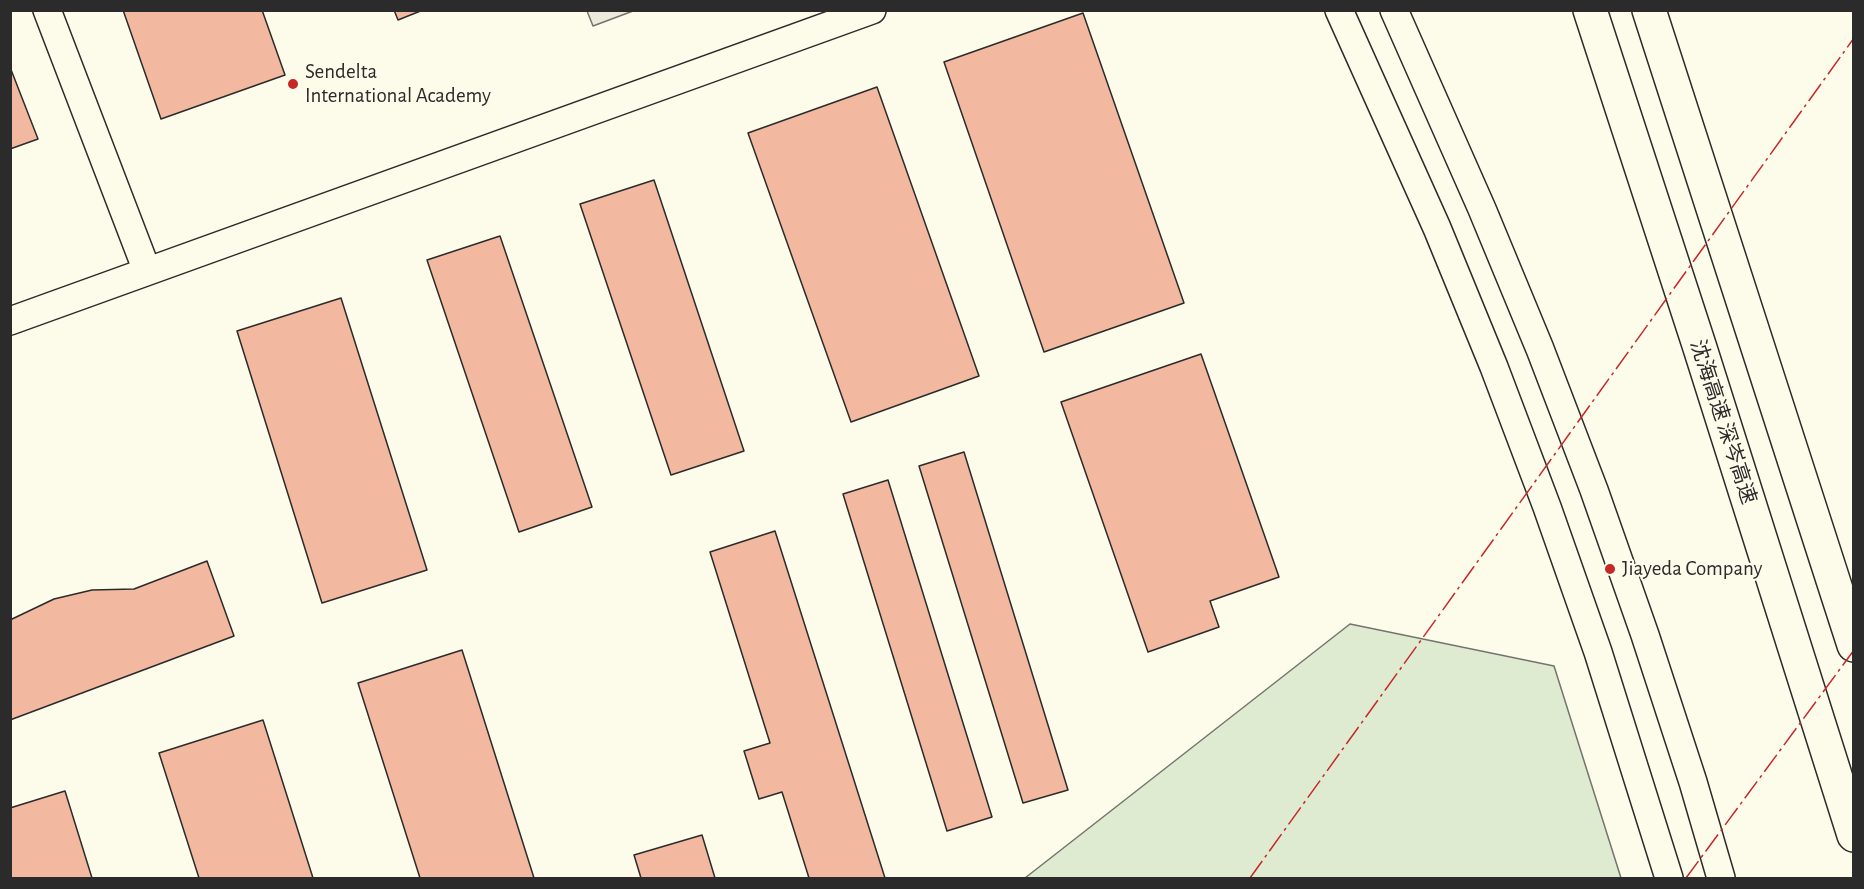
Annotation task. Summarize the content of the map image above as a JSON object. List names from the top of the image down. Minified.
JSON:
{"streets":{"highway":["沈海高速 深岑高速"]},"places":["Sendelta International Academy","Jiayeda Company"]}
